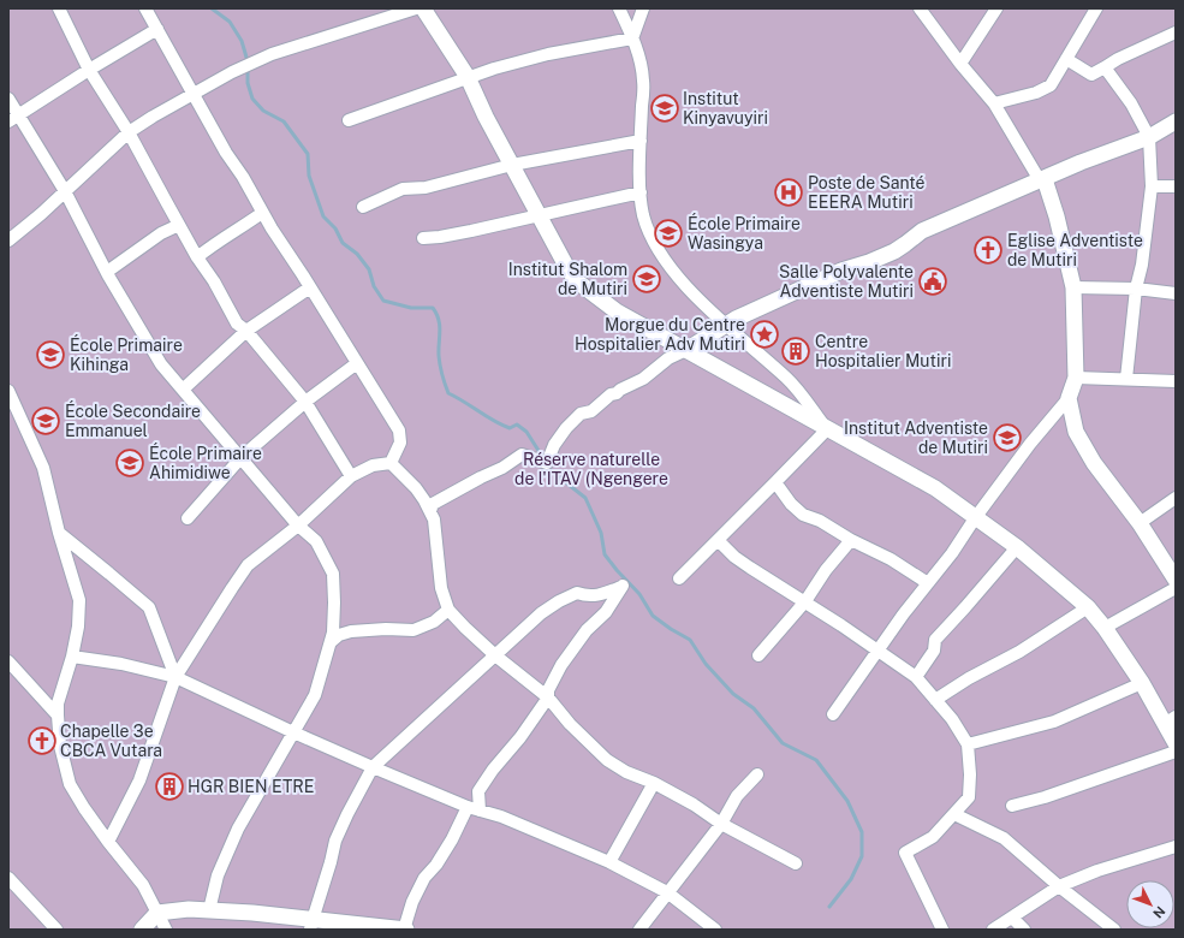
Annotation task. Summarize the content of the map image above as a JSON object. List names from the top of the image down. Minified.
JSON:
{"parks":["Réserve naturelle de l'ITAV (Ngengere"],"places":{"school or university":["Institut Kinyavuyiri","École Primaire Wasingya","Institut Shalom de Mutiri","École Primaire Kihinga","École Secondaire Emmanuel","Institut Adventiste de Mutiri","École Primaire Ahimidiwe"],"hospital":["Poste de Santé EEERA Mutiri"],"church":["Eglise Adventiste de Mutiri","Chapelle 3e CBCA Vutara"],"public building":["Salle Polyvalente Adventiste Mutiri"],"place":["Morgue du Centre Hospitalier Adv Mutiri"],"building":["Centre Hospitalier Mutiri","HGR BIEN ETRE"]},"north":"bottom right"}
